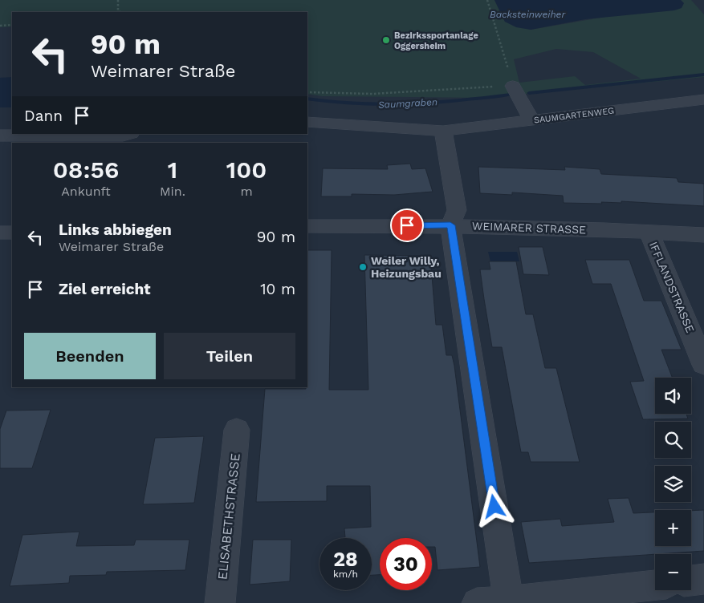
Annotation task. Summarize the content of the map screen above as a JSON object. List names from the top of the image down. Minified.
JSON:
{"streets":{"street":["SAUMGARTENWEG","WEIMARER STRASSE","IFFLANDSTRASSE","ELISABETHSTRASSE"]},"crossings":[["WEIMARER STRASSE","IFFLANDSTRASSE"]],"water":["Backsteinweiher","Saumgraben"],"places":["Bezirkssportanlage Oggersheim","Weiler Willy, Heizungsbau"],"page":{"turn":["90 m","Weimarer Straße"],"then":"Dann","eta":["08:56","Ankunft","1","Min.","100","m"],"list":[{"name":"Links abbiegen","note":"Weimarer Straße","value":"90 m"},{"name":"Ziel erreicht","value":"10 m"}],"buttons":["Beenden","Teilen"],"map_buttons":["+","−"],"speed":"28 km/h","limit":"30"}}
